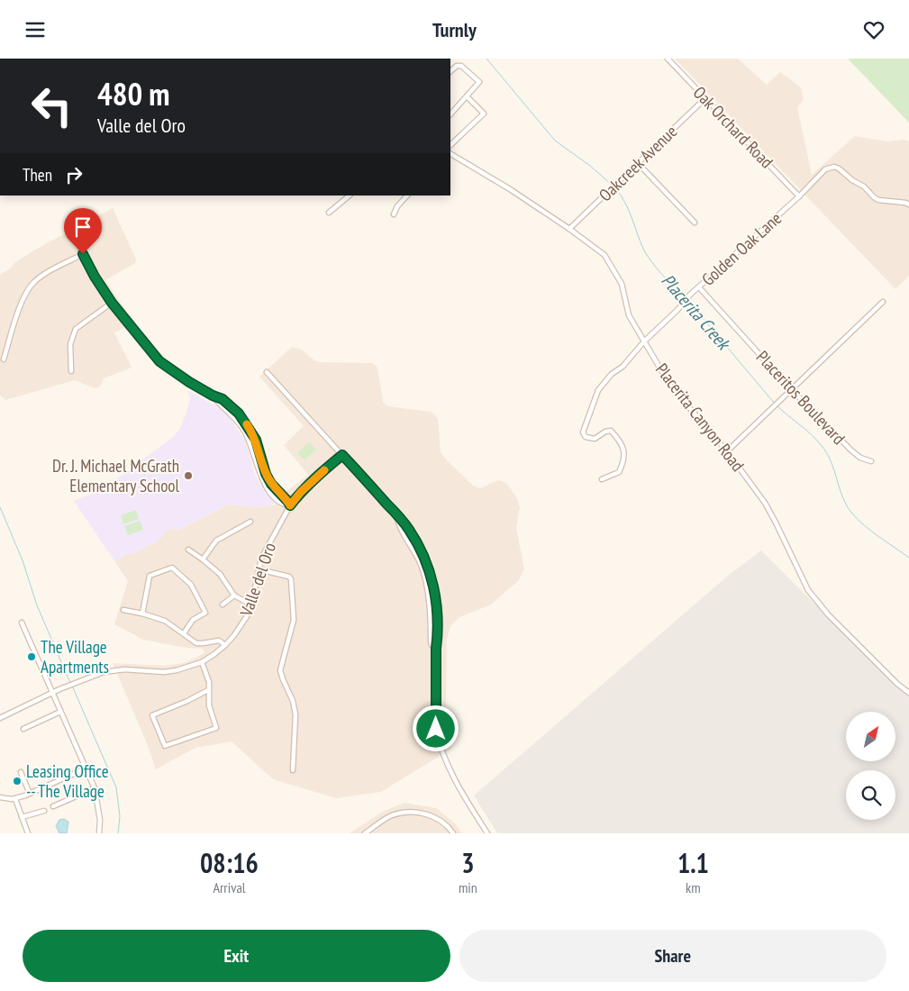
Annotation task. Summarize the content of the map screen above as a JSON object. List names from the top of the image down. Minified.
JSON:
{"streets":{"street":["Oak Orchard Road","Oakcreek Avenue","Golden Oak Lane","Placeritos Boulevard","Placerita Canyon Road","Valle del Oro"]},"crossings":[["Oak Orchard Road","Oakcreek Avenue"],["Oak Orchard Road","Golden Oak Lane"],["Oakcreek Avenue","Placerita Canyon Road"],["Golden Oak Lane","Placeritos Boulevard"],["Golden Oak Lane","Placerita Canyon Road"]],"water":["Placerita Creek"],"places":["Dr. J. Michael McGrath Elementary School","The Village Apartments","Leasing Office -- The Village"],"north":"top right","page":{"header":"Turnly","turn":["480 m","Valle del Oro"],"then":"Then","eta":["08:16","Arrival","3","min","1.1","km"],"buttons":["Exit","Share"]}}
